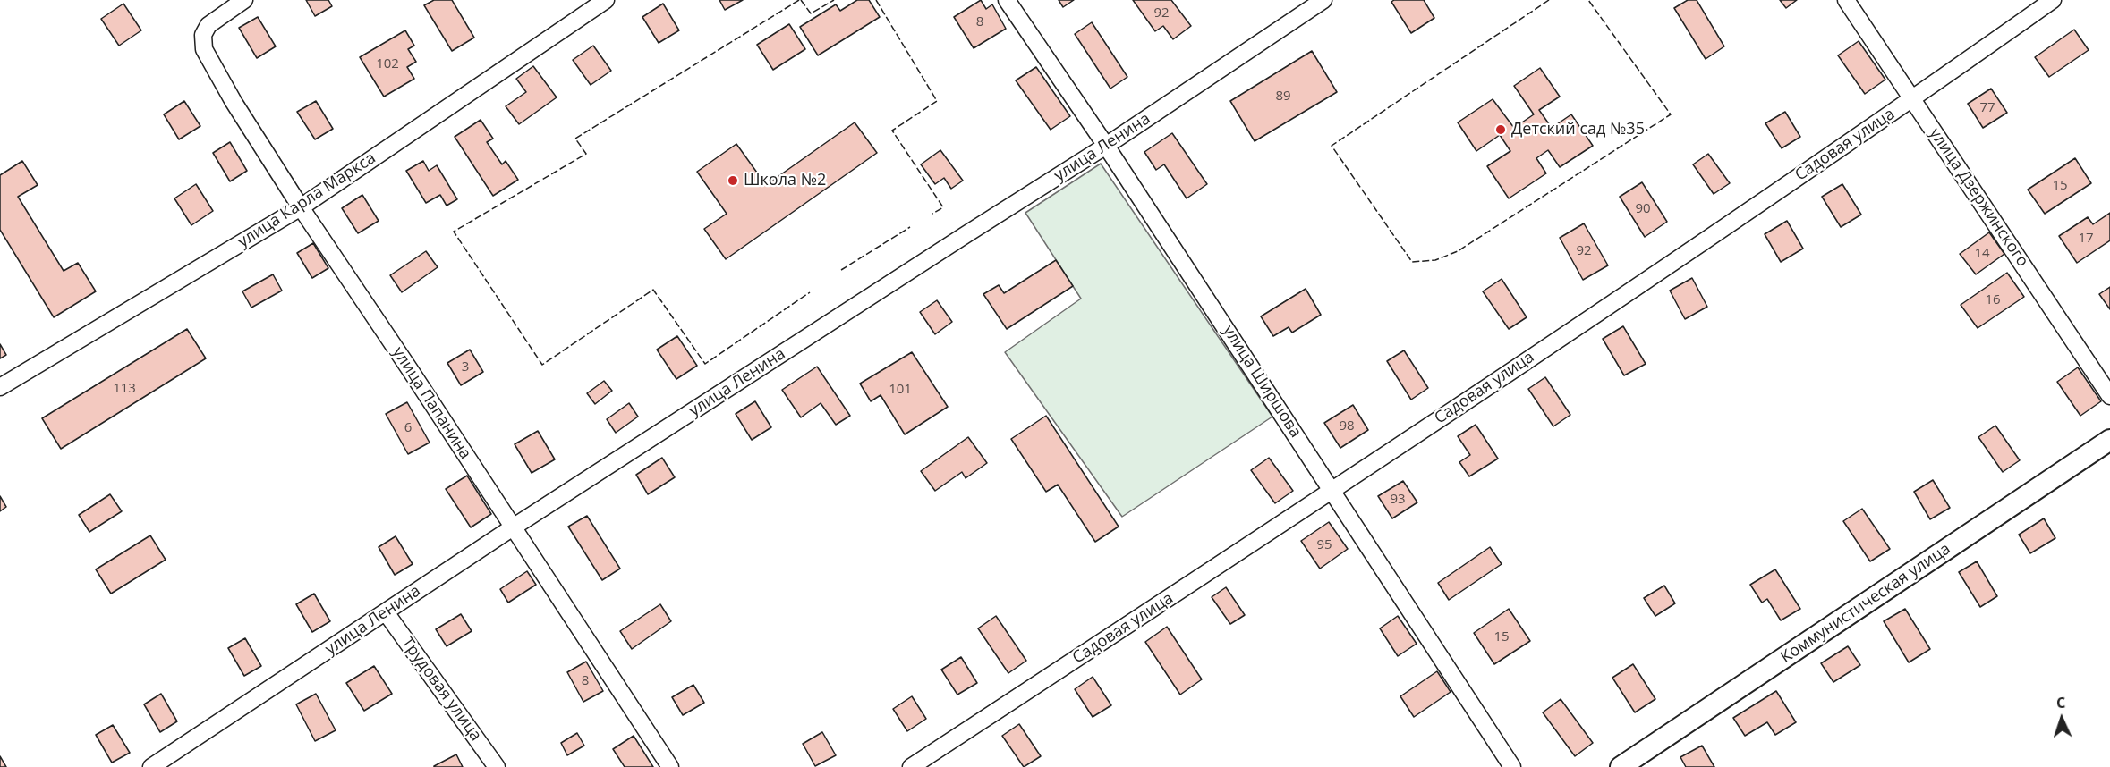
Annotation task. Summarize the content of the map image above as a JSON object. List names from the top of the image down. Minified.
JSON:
{"streets":{"street":["Садовая улица","улица Ленина","улица Дзержинского","улица Карла Маркса","улица Ширшова","улица Папанина","Коммунистическая улица","Трудовая улица"]},"crossings":[["Садовая улица","улица Дзержинского"],["Садовая улица","улица Ширшова"],["улица Ленина","улица Ширшова"],["улица Ленина","улица Папанина"],["улица Ленина","Трудовая улица"],["улица Карла Маркса","улица Папанина"]],"places":["Детский сад №35","Школа №2"],"house_numbers":["92","8","102","89","77","15","90","17","92","14","16","3","113","101","98","6","93","95","15","8"],"north":"top"}
